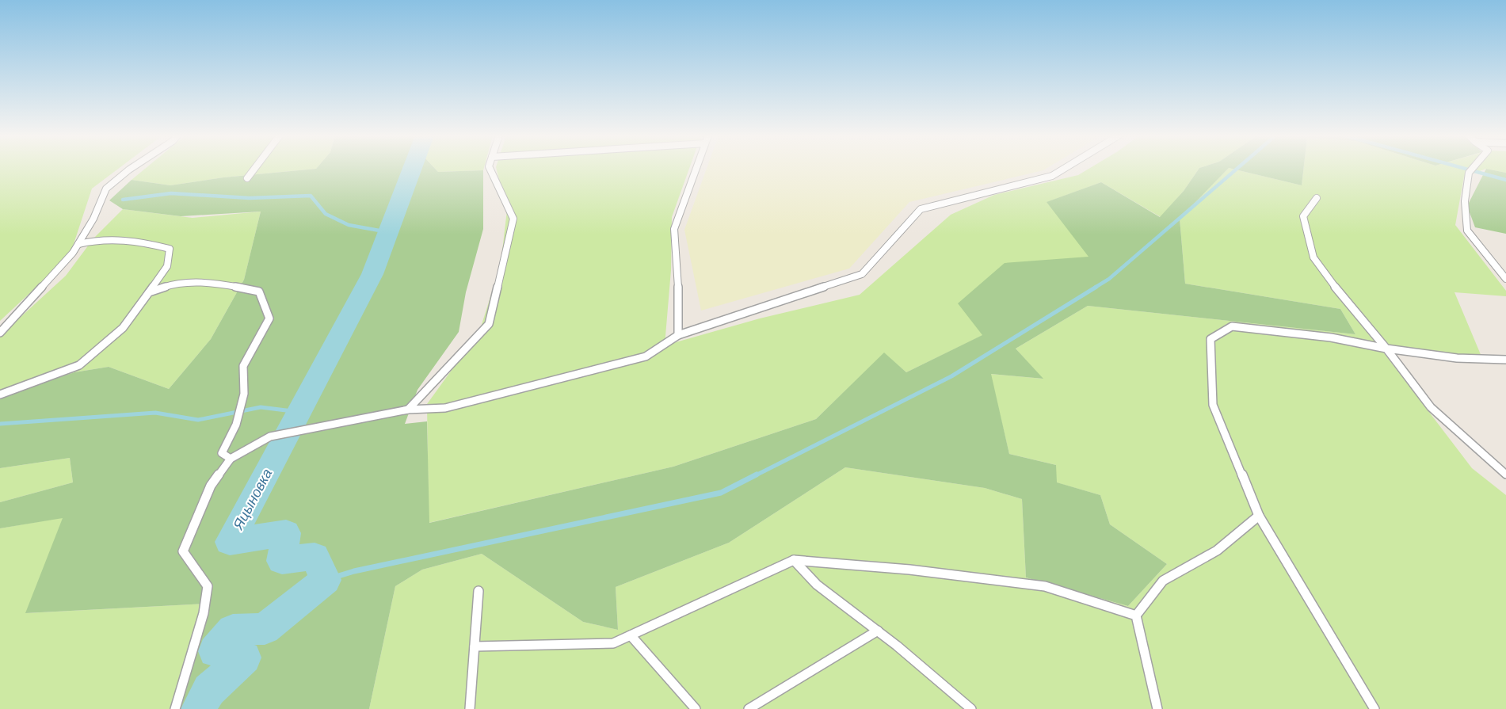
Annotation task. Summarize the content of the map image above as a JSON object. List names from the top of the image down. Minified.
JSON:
{"water":["Яцыновка"]}
